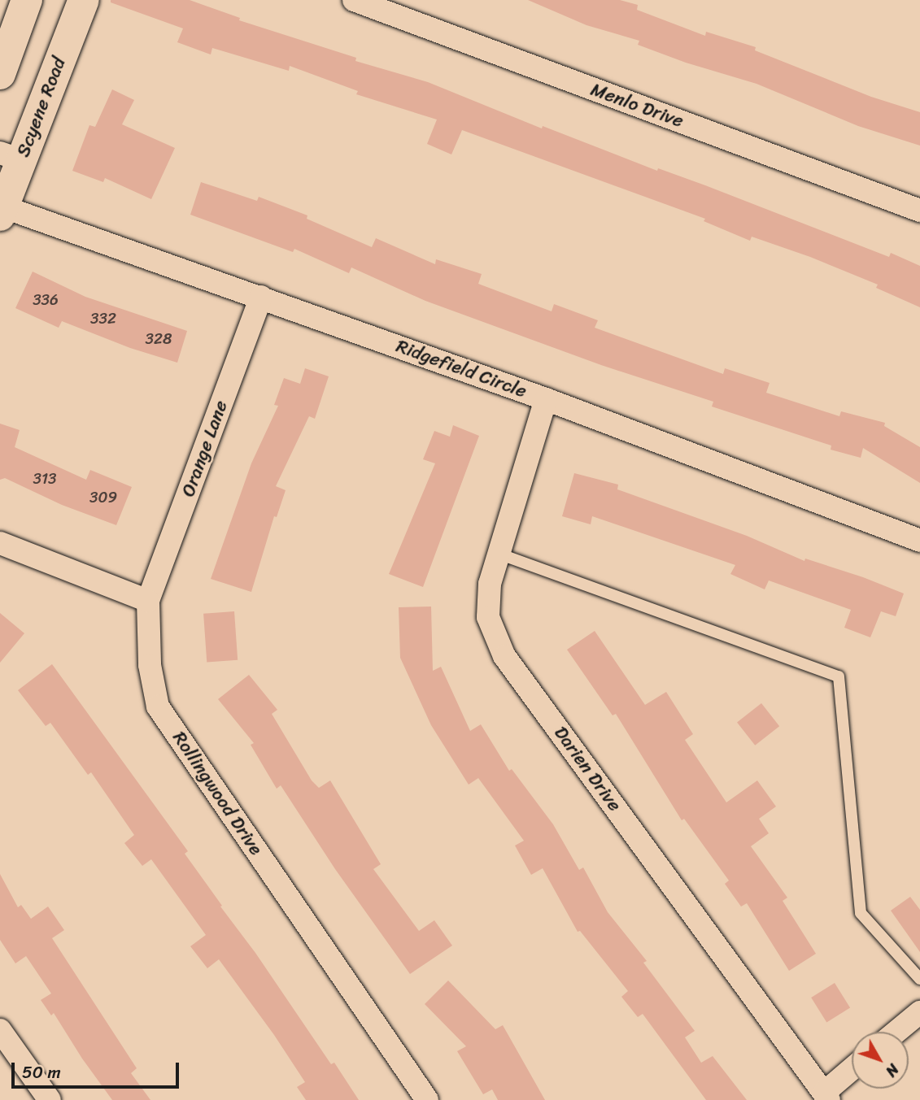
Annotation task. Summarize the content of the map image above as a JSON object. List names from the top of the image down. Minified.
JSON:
{"streets":{"main road":["Scyene Road"],"street":["Menlo Drive","Ridgefield Circle","Orange Lane","Darien Drive","Rollingwood Drive"]},"crossings":[["Scyene Road","Ridgefield Circle"],["Ridgefield Circle","Orange Lane"],["Ridgefield Circle","Darien Drive"],["Orange Lane","Rollingwood Drive"]],"house_numbers":["336","332","328","313","309"],"scale_bar":"50 m","north":"bottom right"}
